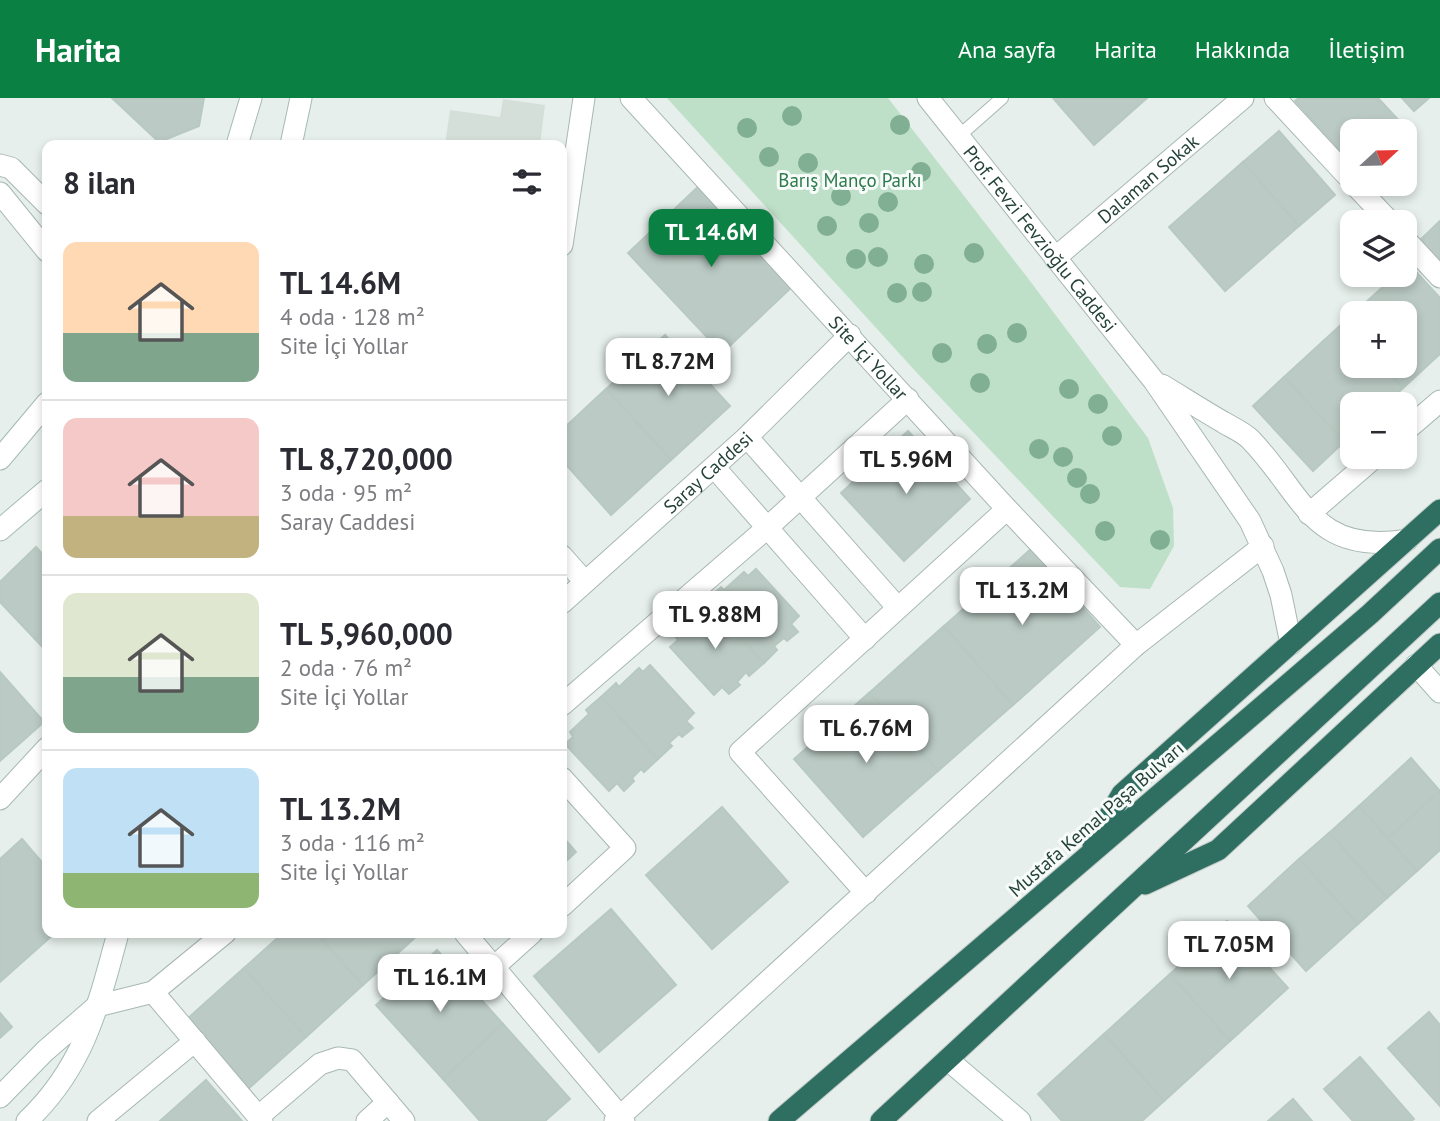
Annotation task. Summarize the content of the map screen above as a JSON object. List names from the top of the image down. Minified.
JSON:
{"streets":{"highway":["Mustafa Kemal Paşa Bulvarı"],"street":["Dalaman Sokak","Prof. Fevzi Fevzioğlu Caddesi","Site İçi Yollar","Saray Caddesi"]},"crossings":[["Dalaman Sokak","Prof. Fevzi Fevzioğlu Caddesi"],["Site İçi Yollar","Saray Caddesi"]],"parks":["Barış Manço Parkı"],"north":"right","page":{"header":"Harita","nav":["Ana sayfa","Harita","Hakkında","İletişim"],"map_buttons":["+","−"],"heading":"8 ilan","price":["TL 14.6M","TL 8.72M","TL 5.96M","TL 13.2M","TL 9.88M","TL 6.76M","TL 7.05M","TL 16.1M"],"list":[{"name":"TL 14.6M","note":"4 oda · 128 m² · Site İçi Yollar"},{"name":"TL 8,720,000","note":"3 oda · 95 m² · Saray Caddesi"},{"name":"TL 5,960,000","note":"2 oda · 76 m² · Site İçi Yollar"},{"name":"TL 13.2M","note":"3 oda · 116 m² · Site İçi Yollar"}]}}
